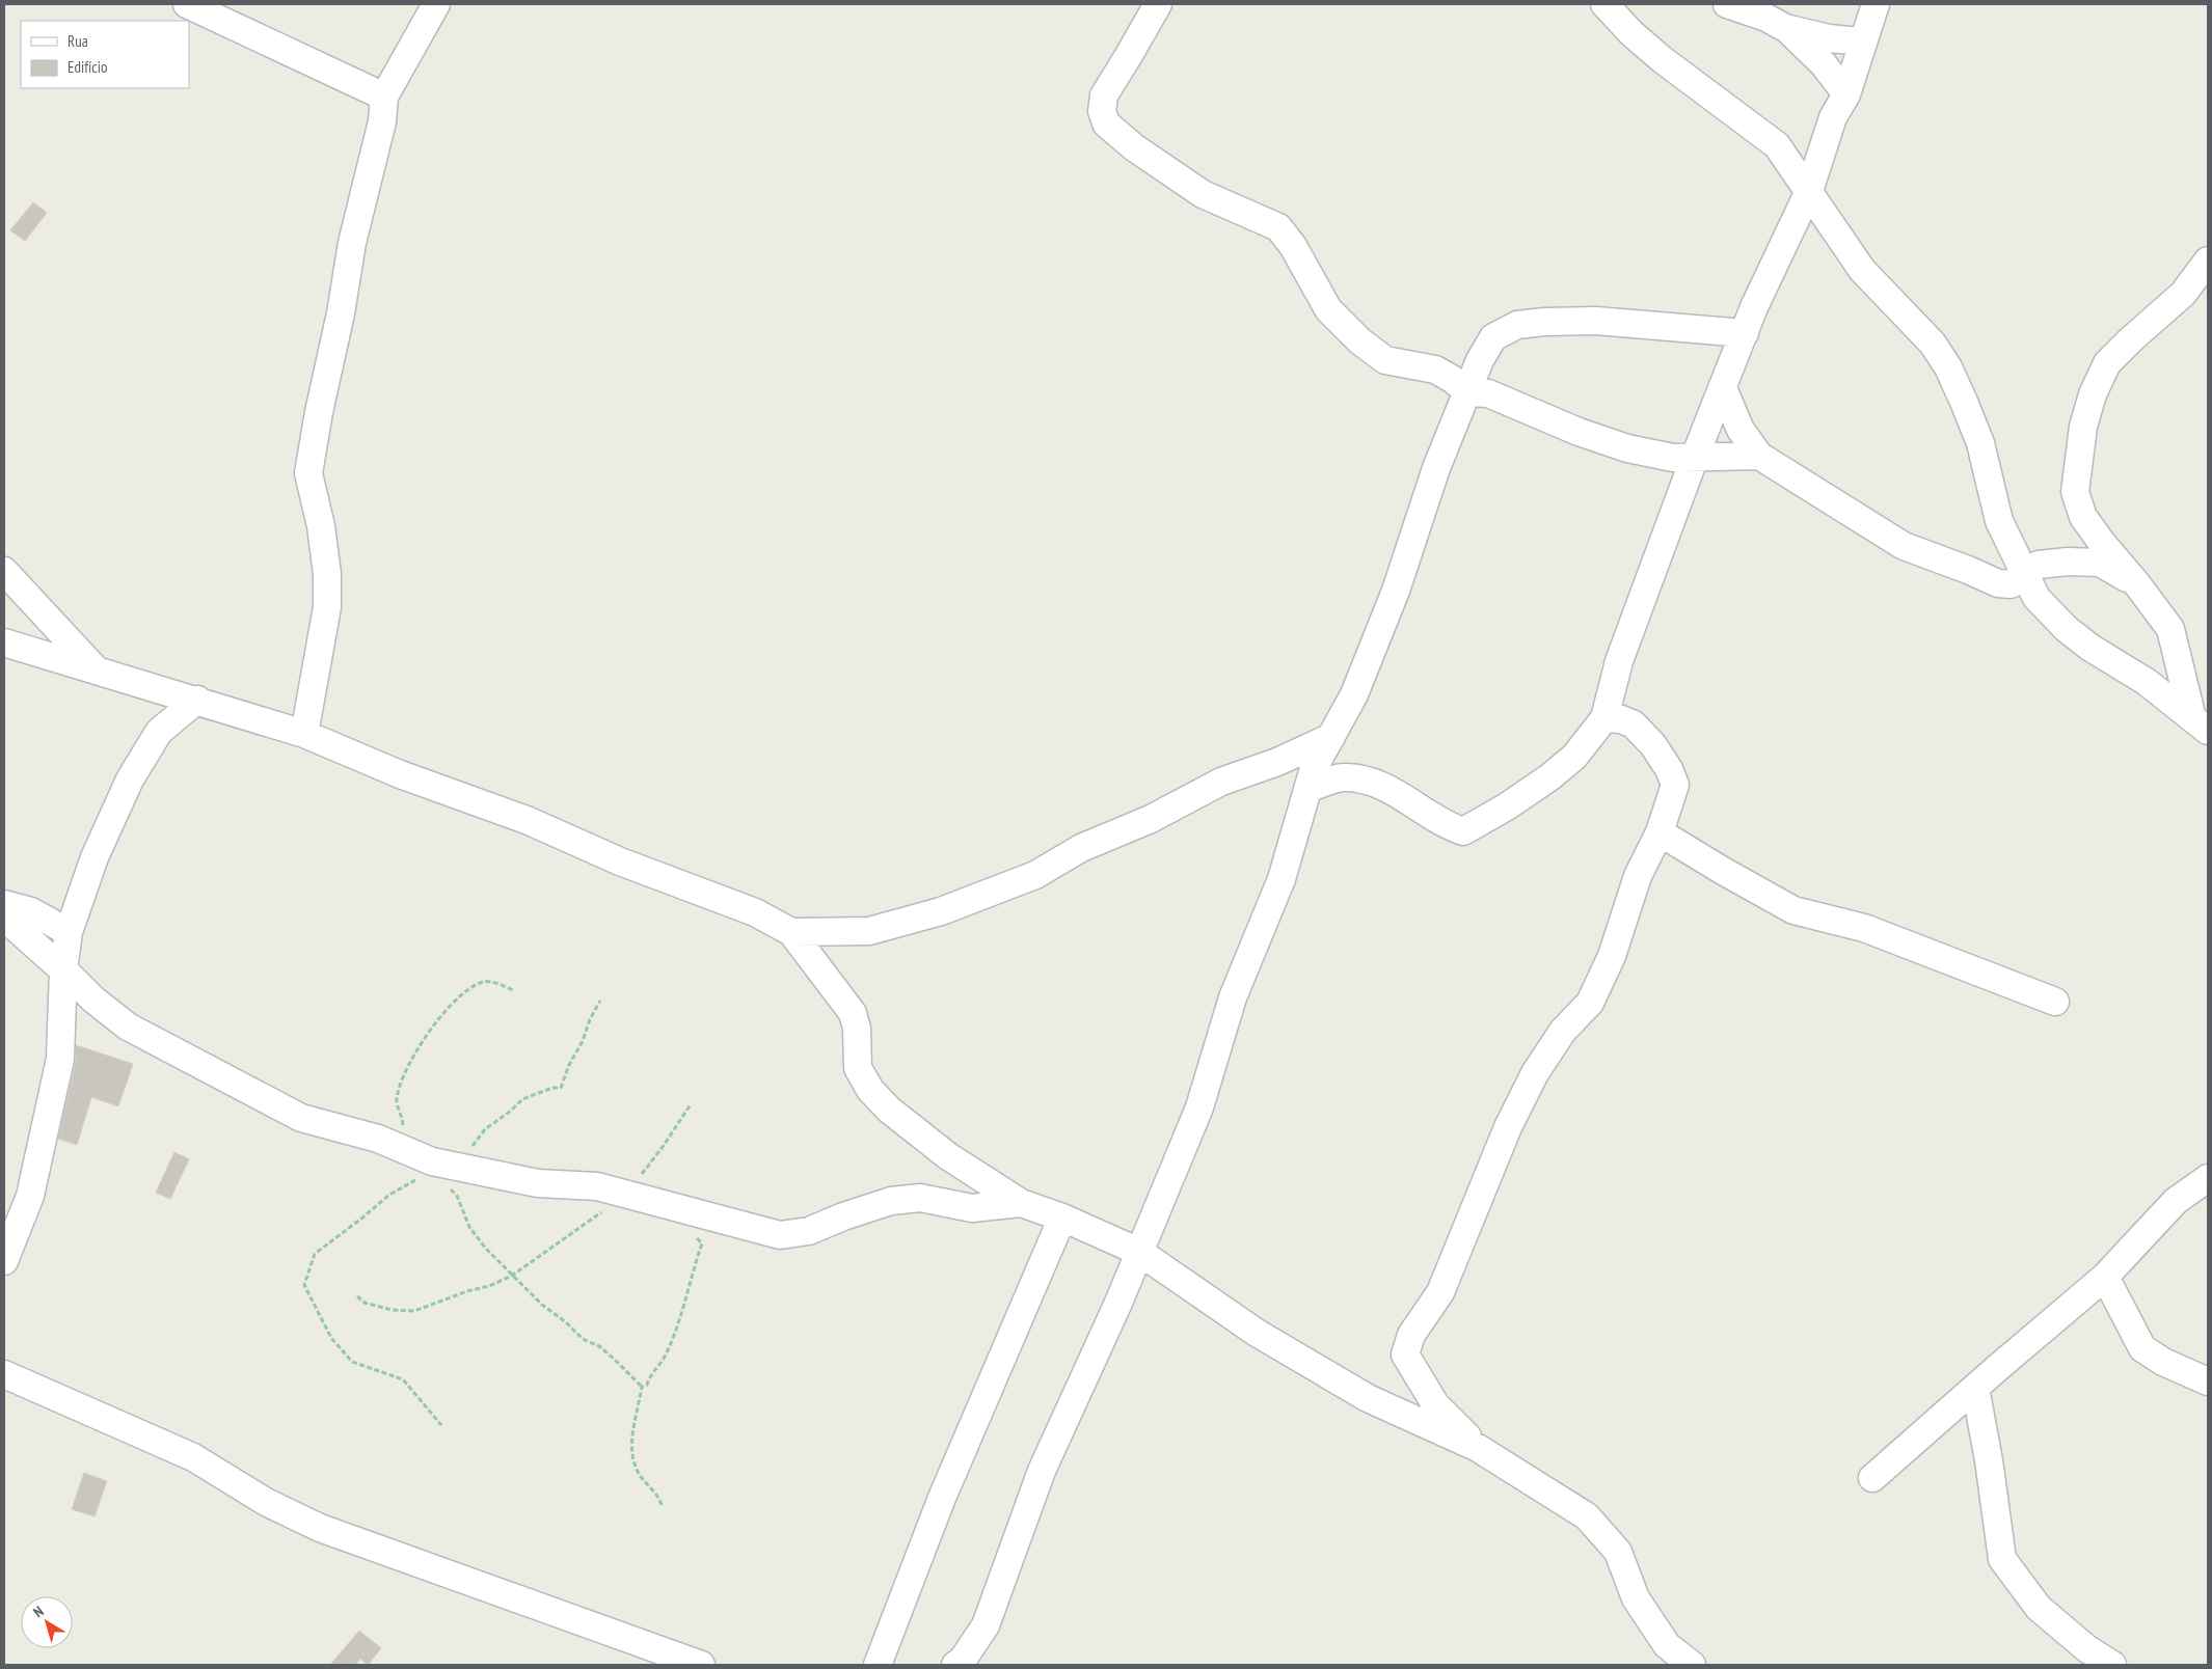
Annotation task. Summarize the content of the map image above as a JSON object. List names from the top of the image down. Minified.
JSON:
{"legend":["Rua","Edifício"],"north":"top left"}
